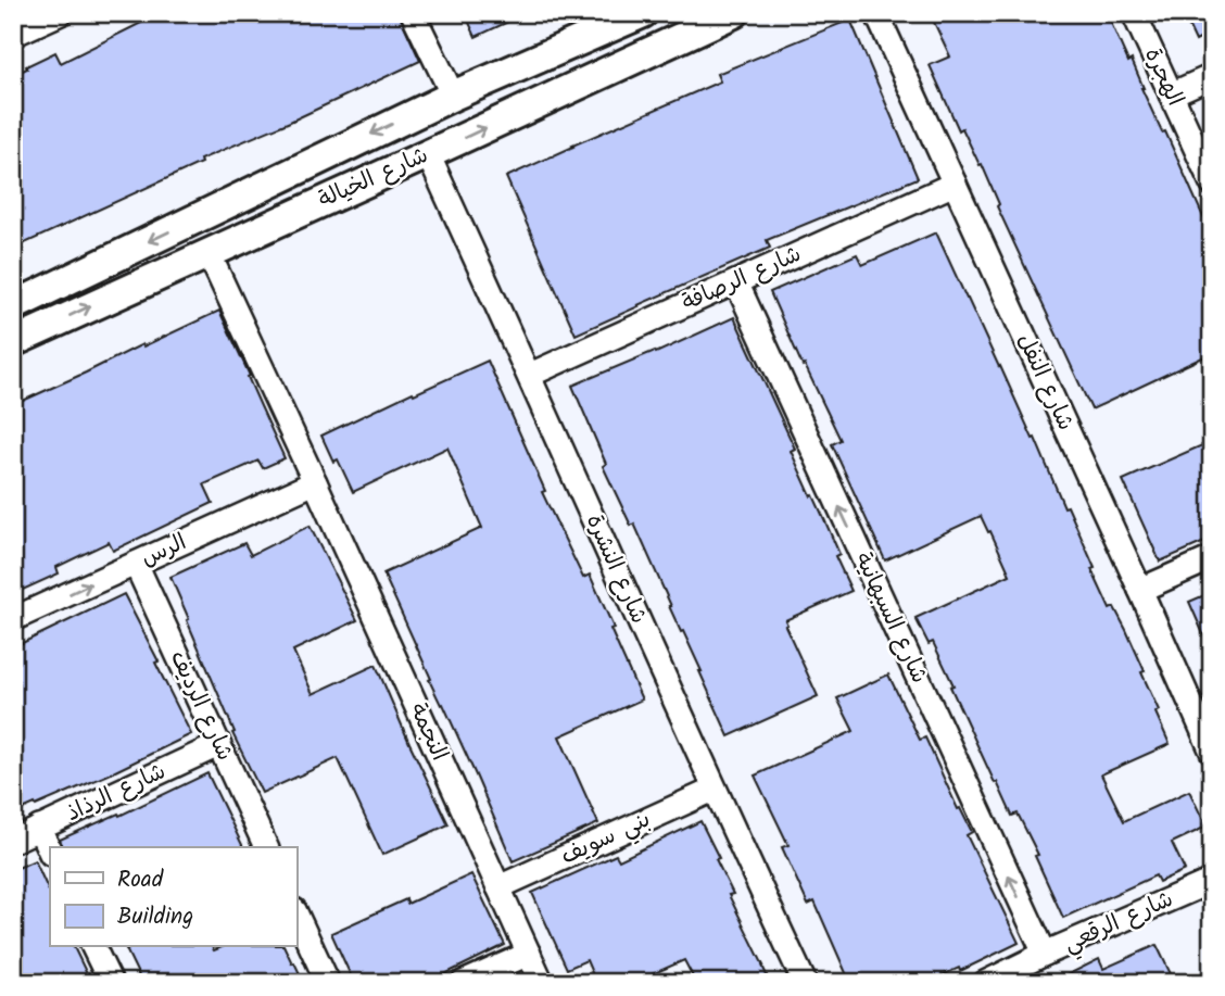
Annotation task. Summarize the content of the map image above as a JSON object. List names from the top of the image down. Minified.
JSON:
{"streets":{"street":["الهجرة","شارع الخيالة","شارع الرصافة","شارع النفل","الرس","شارع النشرة","شارع السبهانية","شارع الرديف","النجمة","شارع الرذاذ","بني سويف","شارع الرقعي"]},"crossings":[["شارع الخيالة","شارع النشرة"],["شارع الخيالة","النجمة"],["شارع الرصافة","شارع النفل"],["شارع الرصافة","شارع النشرة"],["شارع الرصافة","شارع السبهانية"],["الرس","شارع الرديف"],["الرس","النجمة"],["شارع النشرة","بني سويف"],["شارع السبهانية","شارع الرقعي"],["شارع الرديف","شارع الرذاذ"],["النجمة","بني سويف"]],"one_way":["الرس","شارع السبهانية"],"legend":["Road","Building"]}
